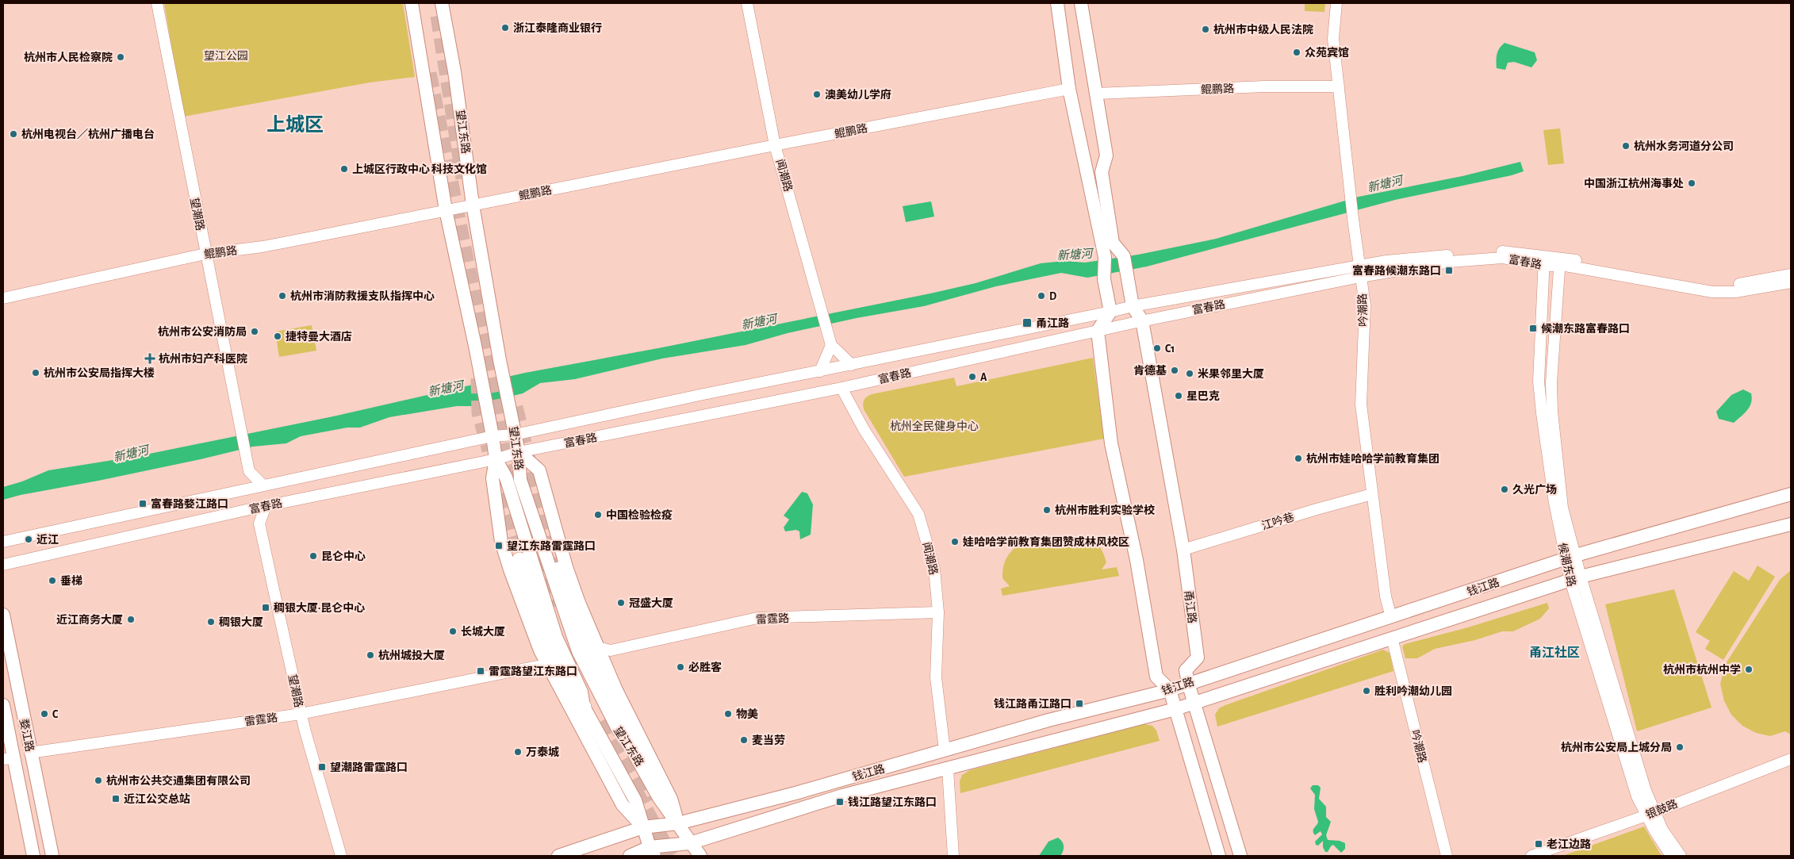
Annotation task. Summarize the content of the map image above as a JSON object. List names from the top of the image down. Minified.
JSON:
{"streets":{"main road":["望江东路","钱江路","甬江路","婺江路"],"street":["鲲鹏路","闻潮路","望潮路","富春路","吟潮路","江吟巷","候潮东路","雷霆路","银鼓路"]},"crossings":[["鲲鹏路","望江东路"],["鲲鹏路","闻潮路"],["鲲鹏路","望潮路"],["鲲鹏路","吟潮路"],["鲲鹏路","甬江路"],["望江东路","富春路"],["望江东路","钱江路"],["闻潮路","富春路"],["闻潮路","钱江路"],["闻潮路","雷霆路"],["望潮路","雷霆路"],["富春路","吟潮路"],["富春路","候潮东路"],["富春路","甬江路"],["吟潮路","江吟巷"],["吟潮路","钱江路"],["江吟巷","甬江路"],["候潮东路","钱江路"],["候潮东路","银鼓路"],["钱江路","甬江路"],["雷霆路","婺江路"]],"districts":["上城区","甬江社区"],"water":["新塘河"],"parks":["望江公园","杭州全民健身中心"],"places":{"other":["浙江泰隆商业银行","杭州市中级人民法院","众苑宾馆","杭州市人民检察院","澳美幼儿学府","杭州电视台／杭州广播电台","杭州水务河道分公司","上城区行政中心 科技文化馆","中国浙江杭州海事处","杭州市消防救援支队指挥中心","D","杭州市公安消防局","捷特曼大酒店","C1","肯德基","杭州市公安局指挥大楼","米果邻里大厦","A","星巴克","杭州市娃哈哈学前教育集团","久光广场","杭州市胜利实验学校","中国检验检疫","近江","娃哈哈学前教育集团赞成林风校区","昆仑中心","垂梯","冠盛大厦","近江商务大厦","稠银大厦","长城大厦","杭州城投大厦","必胜客","杭州市杭州中学","胜利吟潮幼儿园","C","物美","麦当劳","杭州市公安局上城分局","万泰城","杭州市公共交通集团有限公司"],"transit":["富春路候潮东路口","甬江路","候潮东路富春路口","富春路婺江路口","望江东路雷霆路口","稠银大厦·昆仑中心","雷霆路望江东路口","钱江路甬江路口","望潮路雷霆路口","近江公交总站","钱江路望江东路口","老江边路"],"health":["杭州市妇产科医院"]}}
